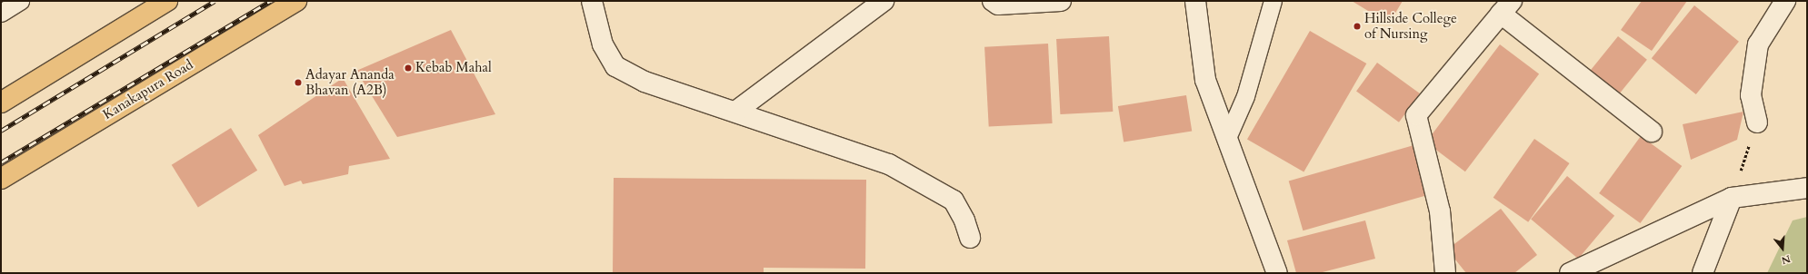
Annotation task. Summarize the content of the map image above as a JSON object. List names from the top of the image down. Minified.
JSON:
{"streets":{"highway":["Kanakapura Road"]},"places":["Hillside College of Nursing","Kebab Mahal","Adayar Ananda Bhavan (A2B)"],"north":"bottom"}
